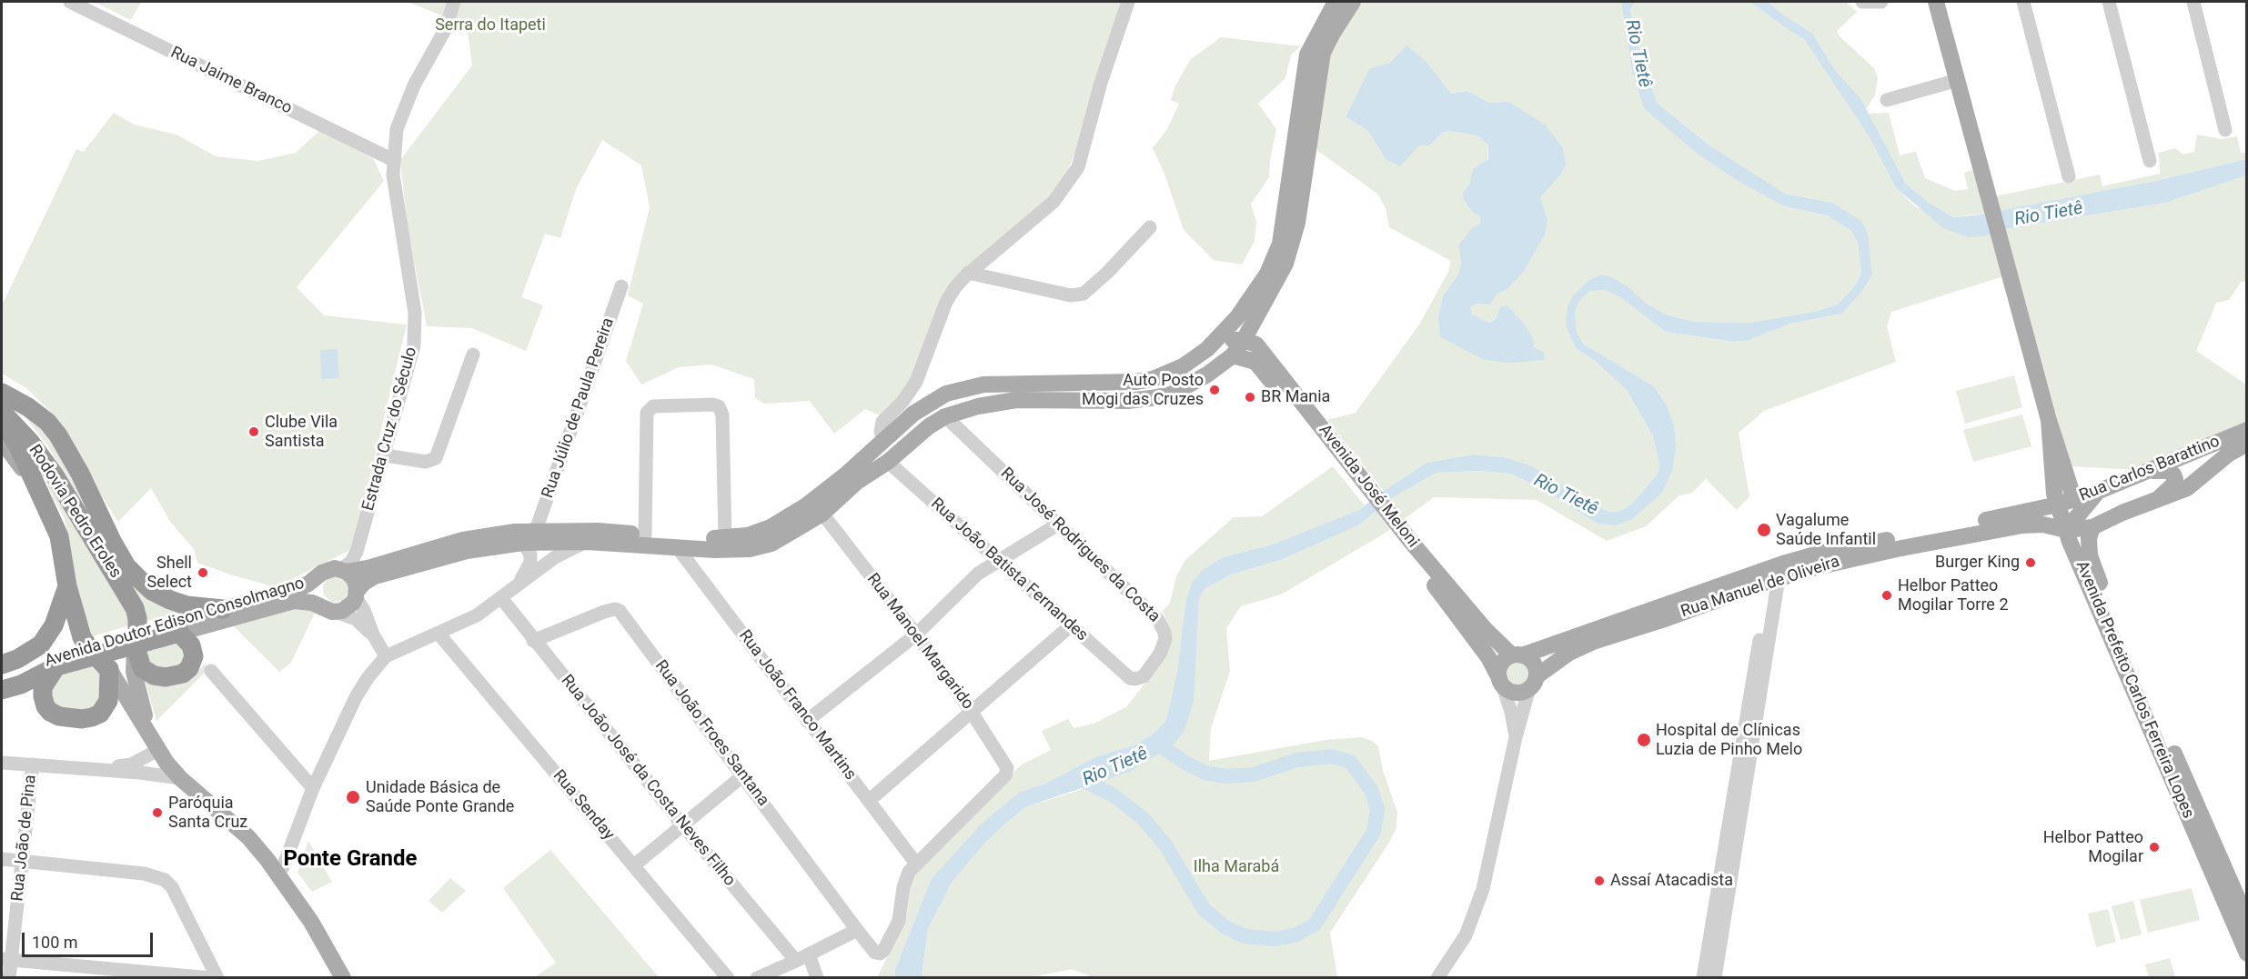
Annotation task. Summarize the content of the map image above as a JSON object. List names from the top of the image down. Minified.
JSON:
{"streets":{"highway":["Rodovia Pedro Eroles","Avenida Doutor Edison Consolmagno"],"main road":["Rua Carlos Barattino","Avenida José Meloni","Rua Manuel de Oliveira","Avenida Prefeito Carlos Ferreira Lopes"],"street":["Rua Jaime Branco","Rua Júlio de Paula Pereira","Estrada Cruz do Século","Rua José Rodrigues da Costa","Rua João Batista Fernandes","Rua Manoel Margarido","Rua João Franco Martins","Rua João Froes Santana","Rua João José da Costa Neves Filho","Rua Senday","Rua João de Pina"]},"crossings":[["Rua Jaime Branco","Estrada Cruz do Século"],["Rua Júlio de Paula Pereira","Avenida Doutor Edison Consolmagno"],["Estrada Cruz do Século","Avenida Doutor Edison Consolmagno"],["Rua Carlos Barattino","Rua Manuel de Oliveira"],["Rua Carlos Barattino","Avenida Prefeito Carlos Ferreira Lopes"],["Avenida José Meloni","Rua Manuel de Oliveira"],["Rua José Rodrigues da Costa","Rua João Batista Fernandes"],["Rua Manuel de Oliveira","Avenida Prefeito Carlos Ferreira Lopes"],["Rua Manoel Margarido","Rua João Franco Martins"],["Rua Manoel Margarido","Rua João Froes Santana"],["Rua João Franco Martins","Rua João Froes Santana"],["Rua João Froes Santana","Rua João José da Costa Neves Filho"]],"districts":["Ponte Grande"],"water":["Rio Tietê"],"parks":["Serra do Itapeti","Ilha Marabá"],"places":["Auto Posto Mogi das Cruzes","BR Mania","Clube Vila Santista","Vagalume Saúde Infantil","Burger King","Shell Select","Helbor Patteo Mogilar Torre 2","Hospital de Clínicas Luzia de Pinho Melo","Unidade Básica de Saúde Ponte Grande","Paróquia Santa Cruz","Helbor Patteo Mogilar","Assaí Atacadista"],"scale_bar":"100 m"}
